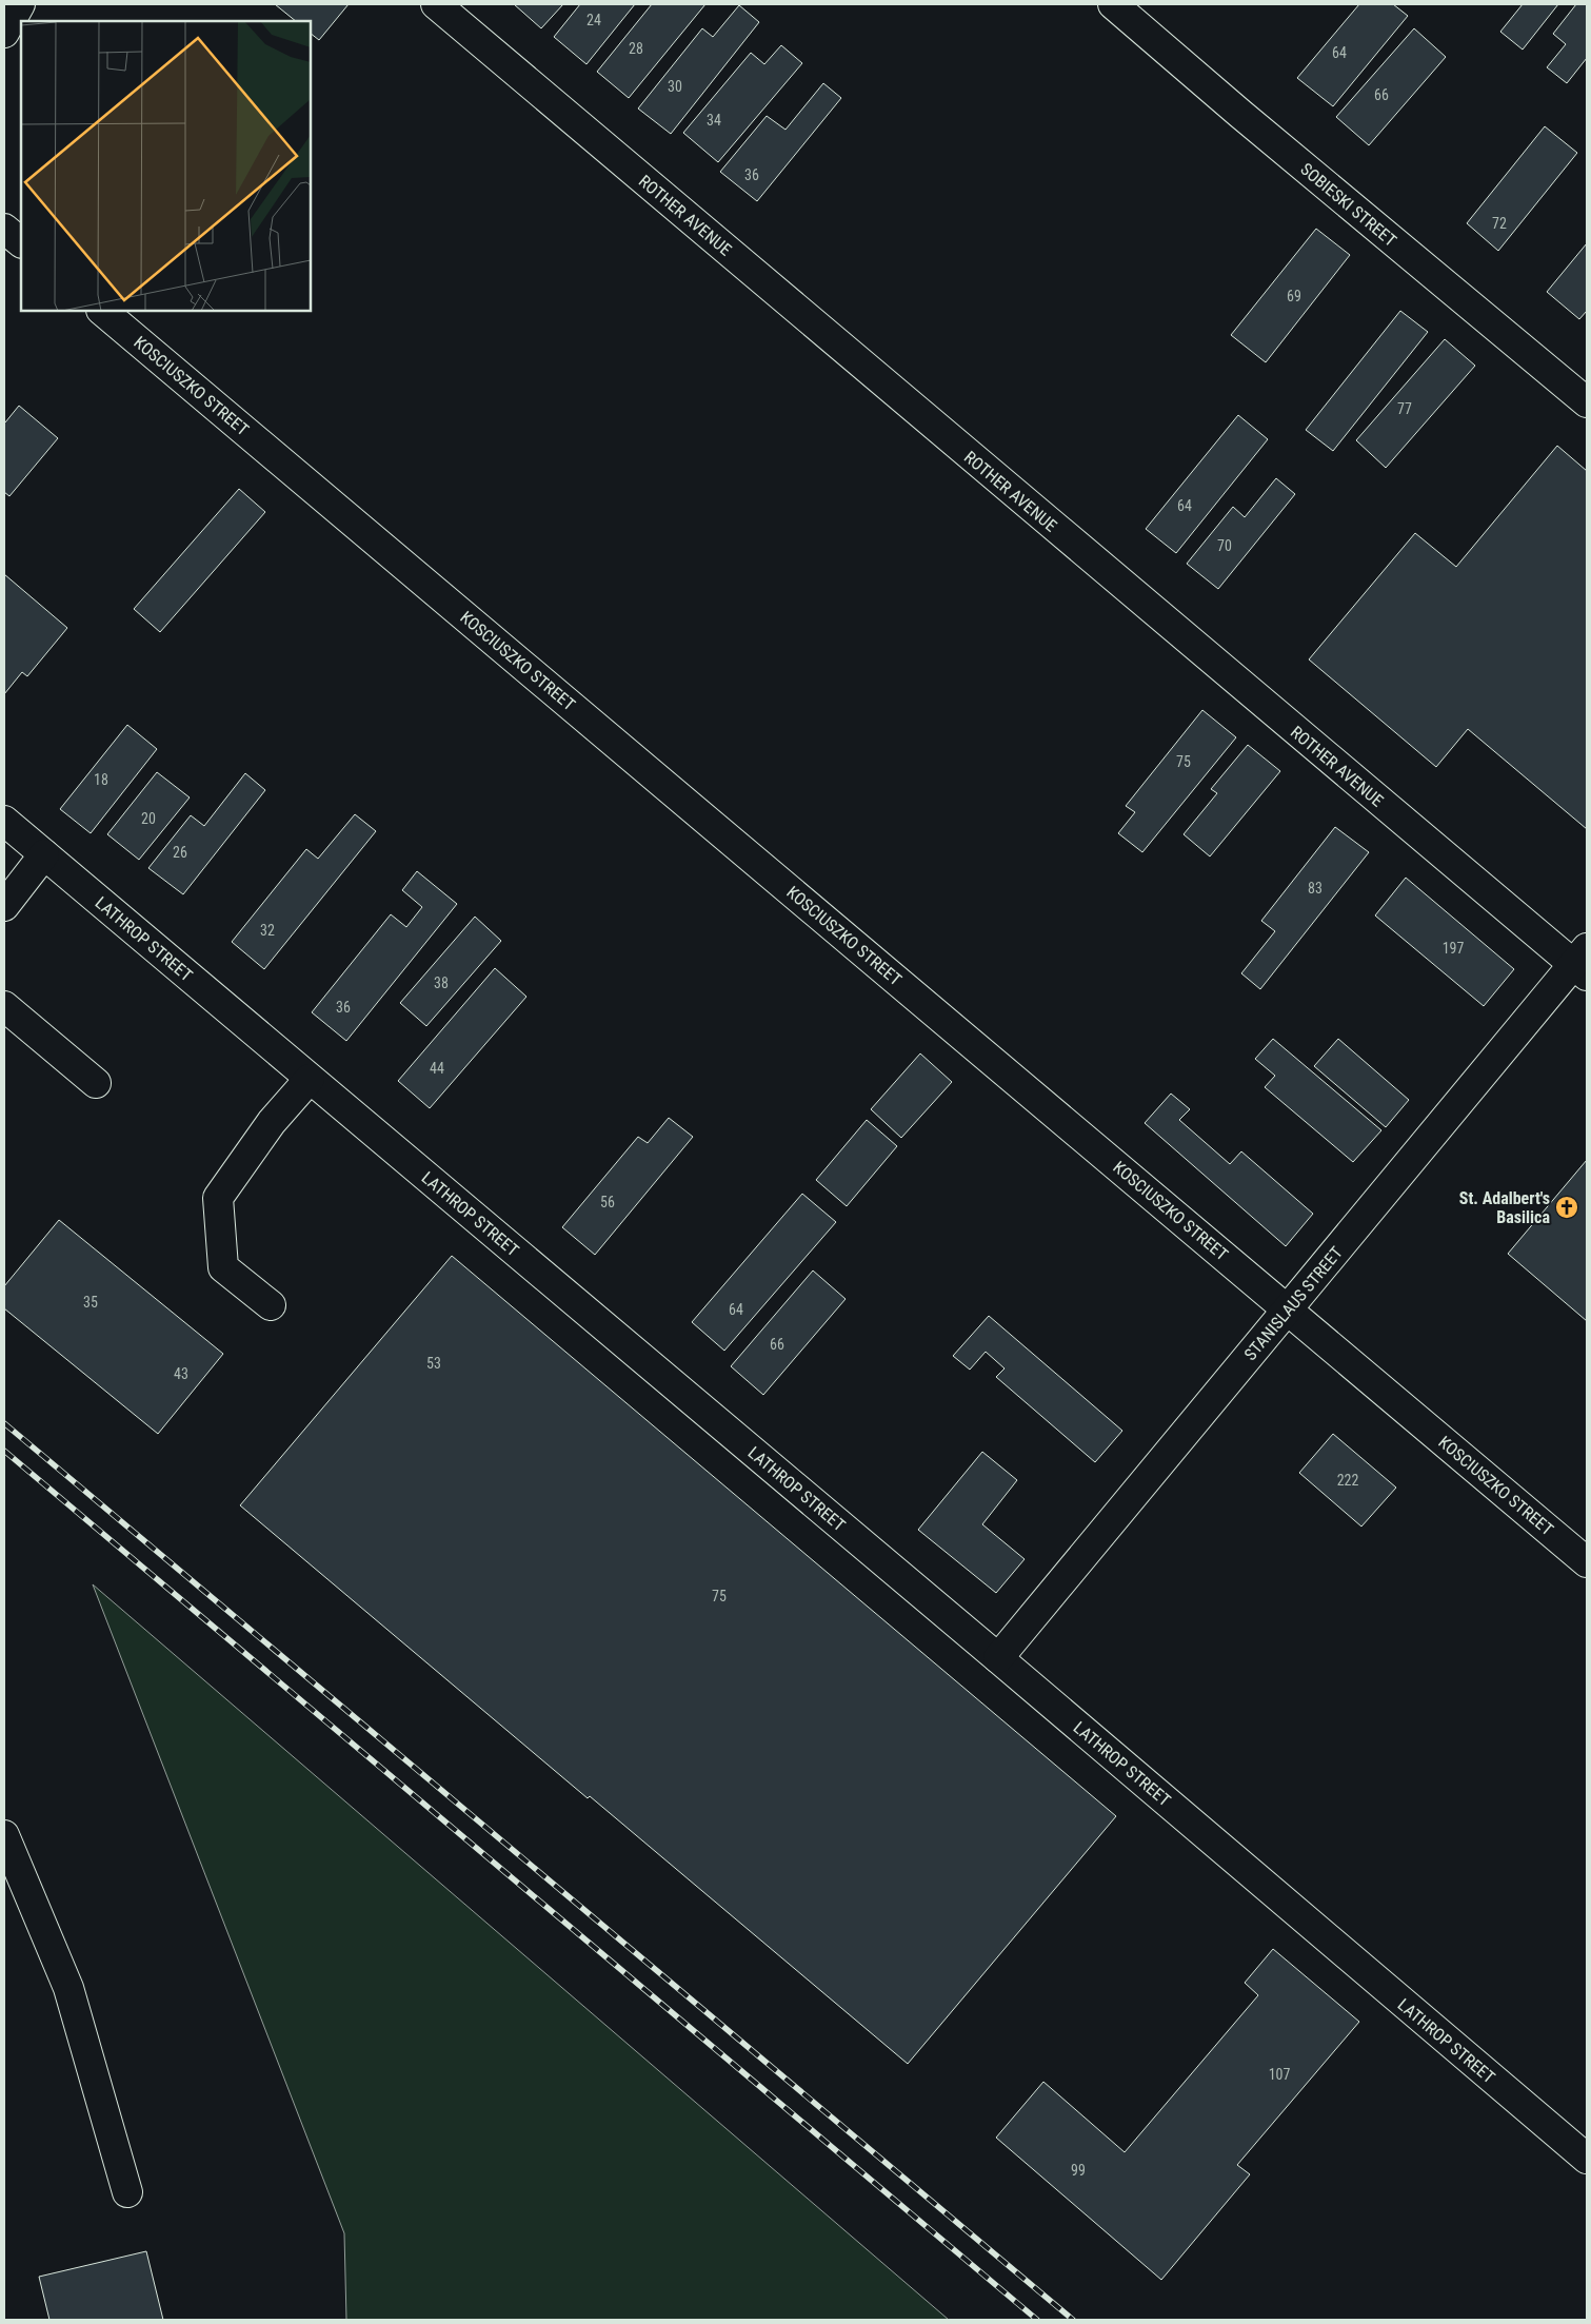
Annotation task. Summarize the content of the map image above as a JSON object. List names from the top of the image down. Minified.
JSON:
{"streets":{"street":["SOBIESKI STREET","ROTHER AVENUE","KOSCIUSZKO STREET","LATHROP STREET","STANISLAUS STREET"]},"crossings":[["ROTHER AVENUE","STANISLAUS STREET"],["KOSCIUSZKO STREET","STANISLAUS STREET"],["LATHROP STREET","STANISLAUS STREET"]],"places":{"church":["St. Adalbert's Basilica"]},"house_numbers":["24","28","64","30","66","34","36","72","69","77","64","70","75","18","20","26","83","32","197","38","36","44","56","35","64","66","53","43","222","75","107","99"]}
